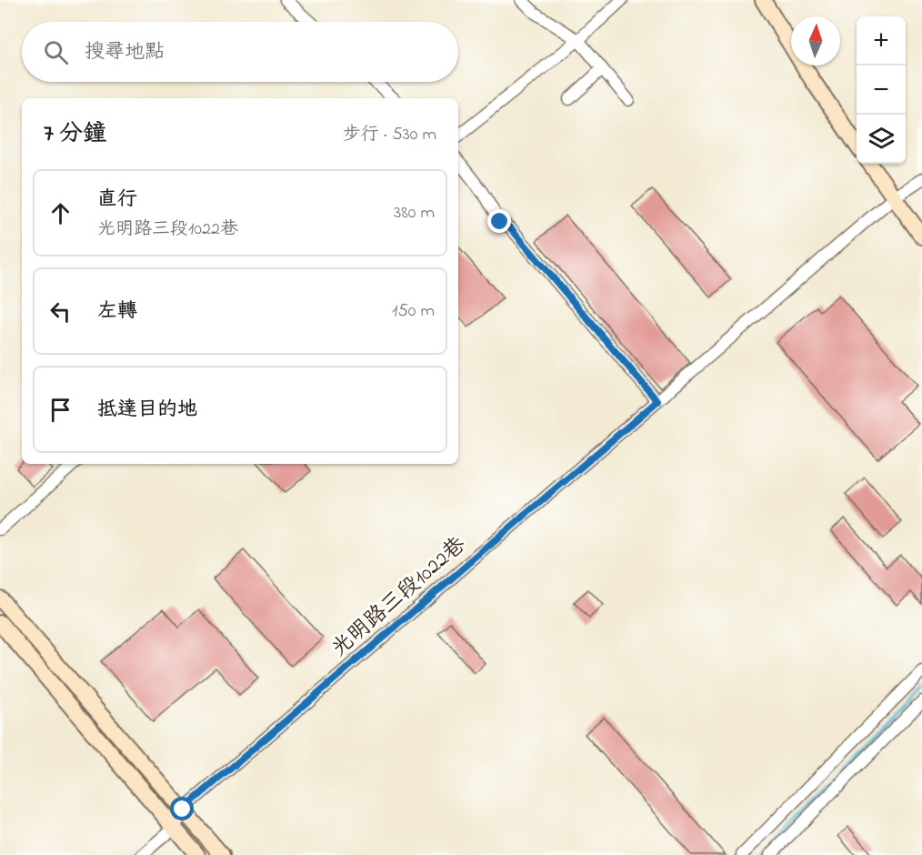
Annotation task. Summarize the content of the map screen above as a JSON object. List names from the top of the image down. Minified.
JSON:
{"streets":{"street":["光明路三段1022巷"]},"north":"top","page":{"map_buttons":["+","−"],"search":"搜尋地點","heading":["7 分鐘","步行 · 530 m"],"list":[["直行","光明路三段1022巷","380 m"],["左轉","150 m"],"抵達目的地"]}}
